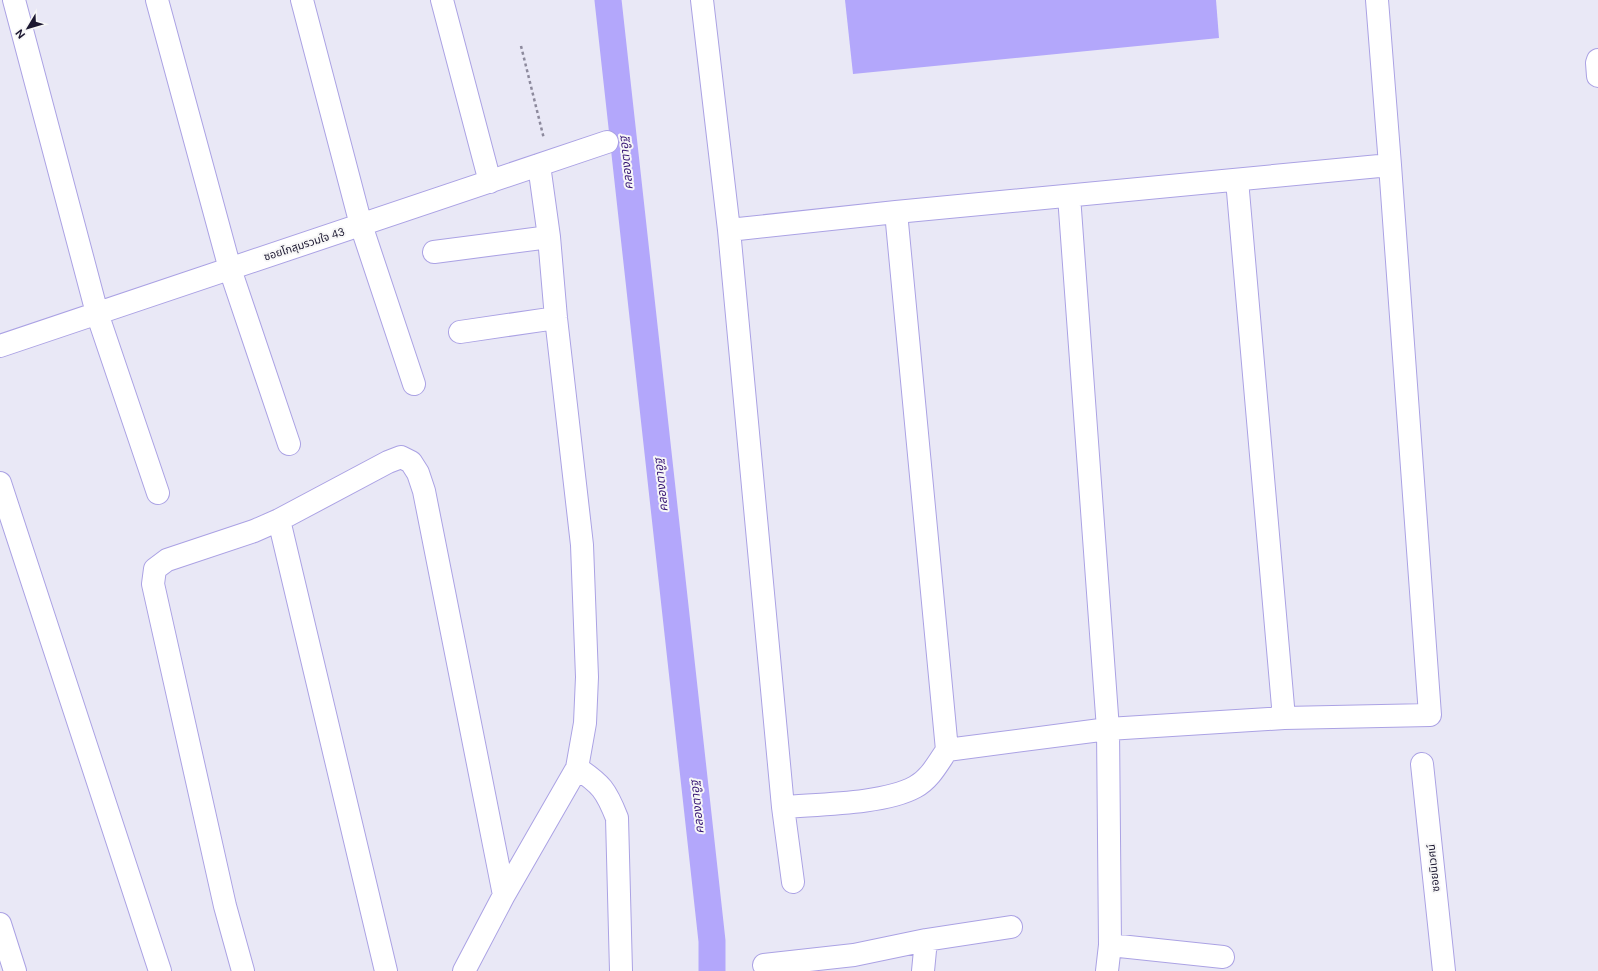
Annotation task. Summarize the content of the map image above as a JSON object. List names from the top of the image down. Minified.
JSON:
{"streets":{"street":["ซอยโกสุมรวมใจ 43","ซอยนิเวศน์"]},"water":["คลองตาอูฐ"],"north":"bottom left"}
